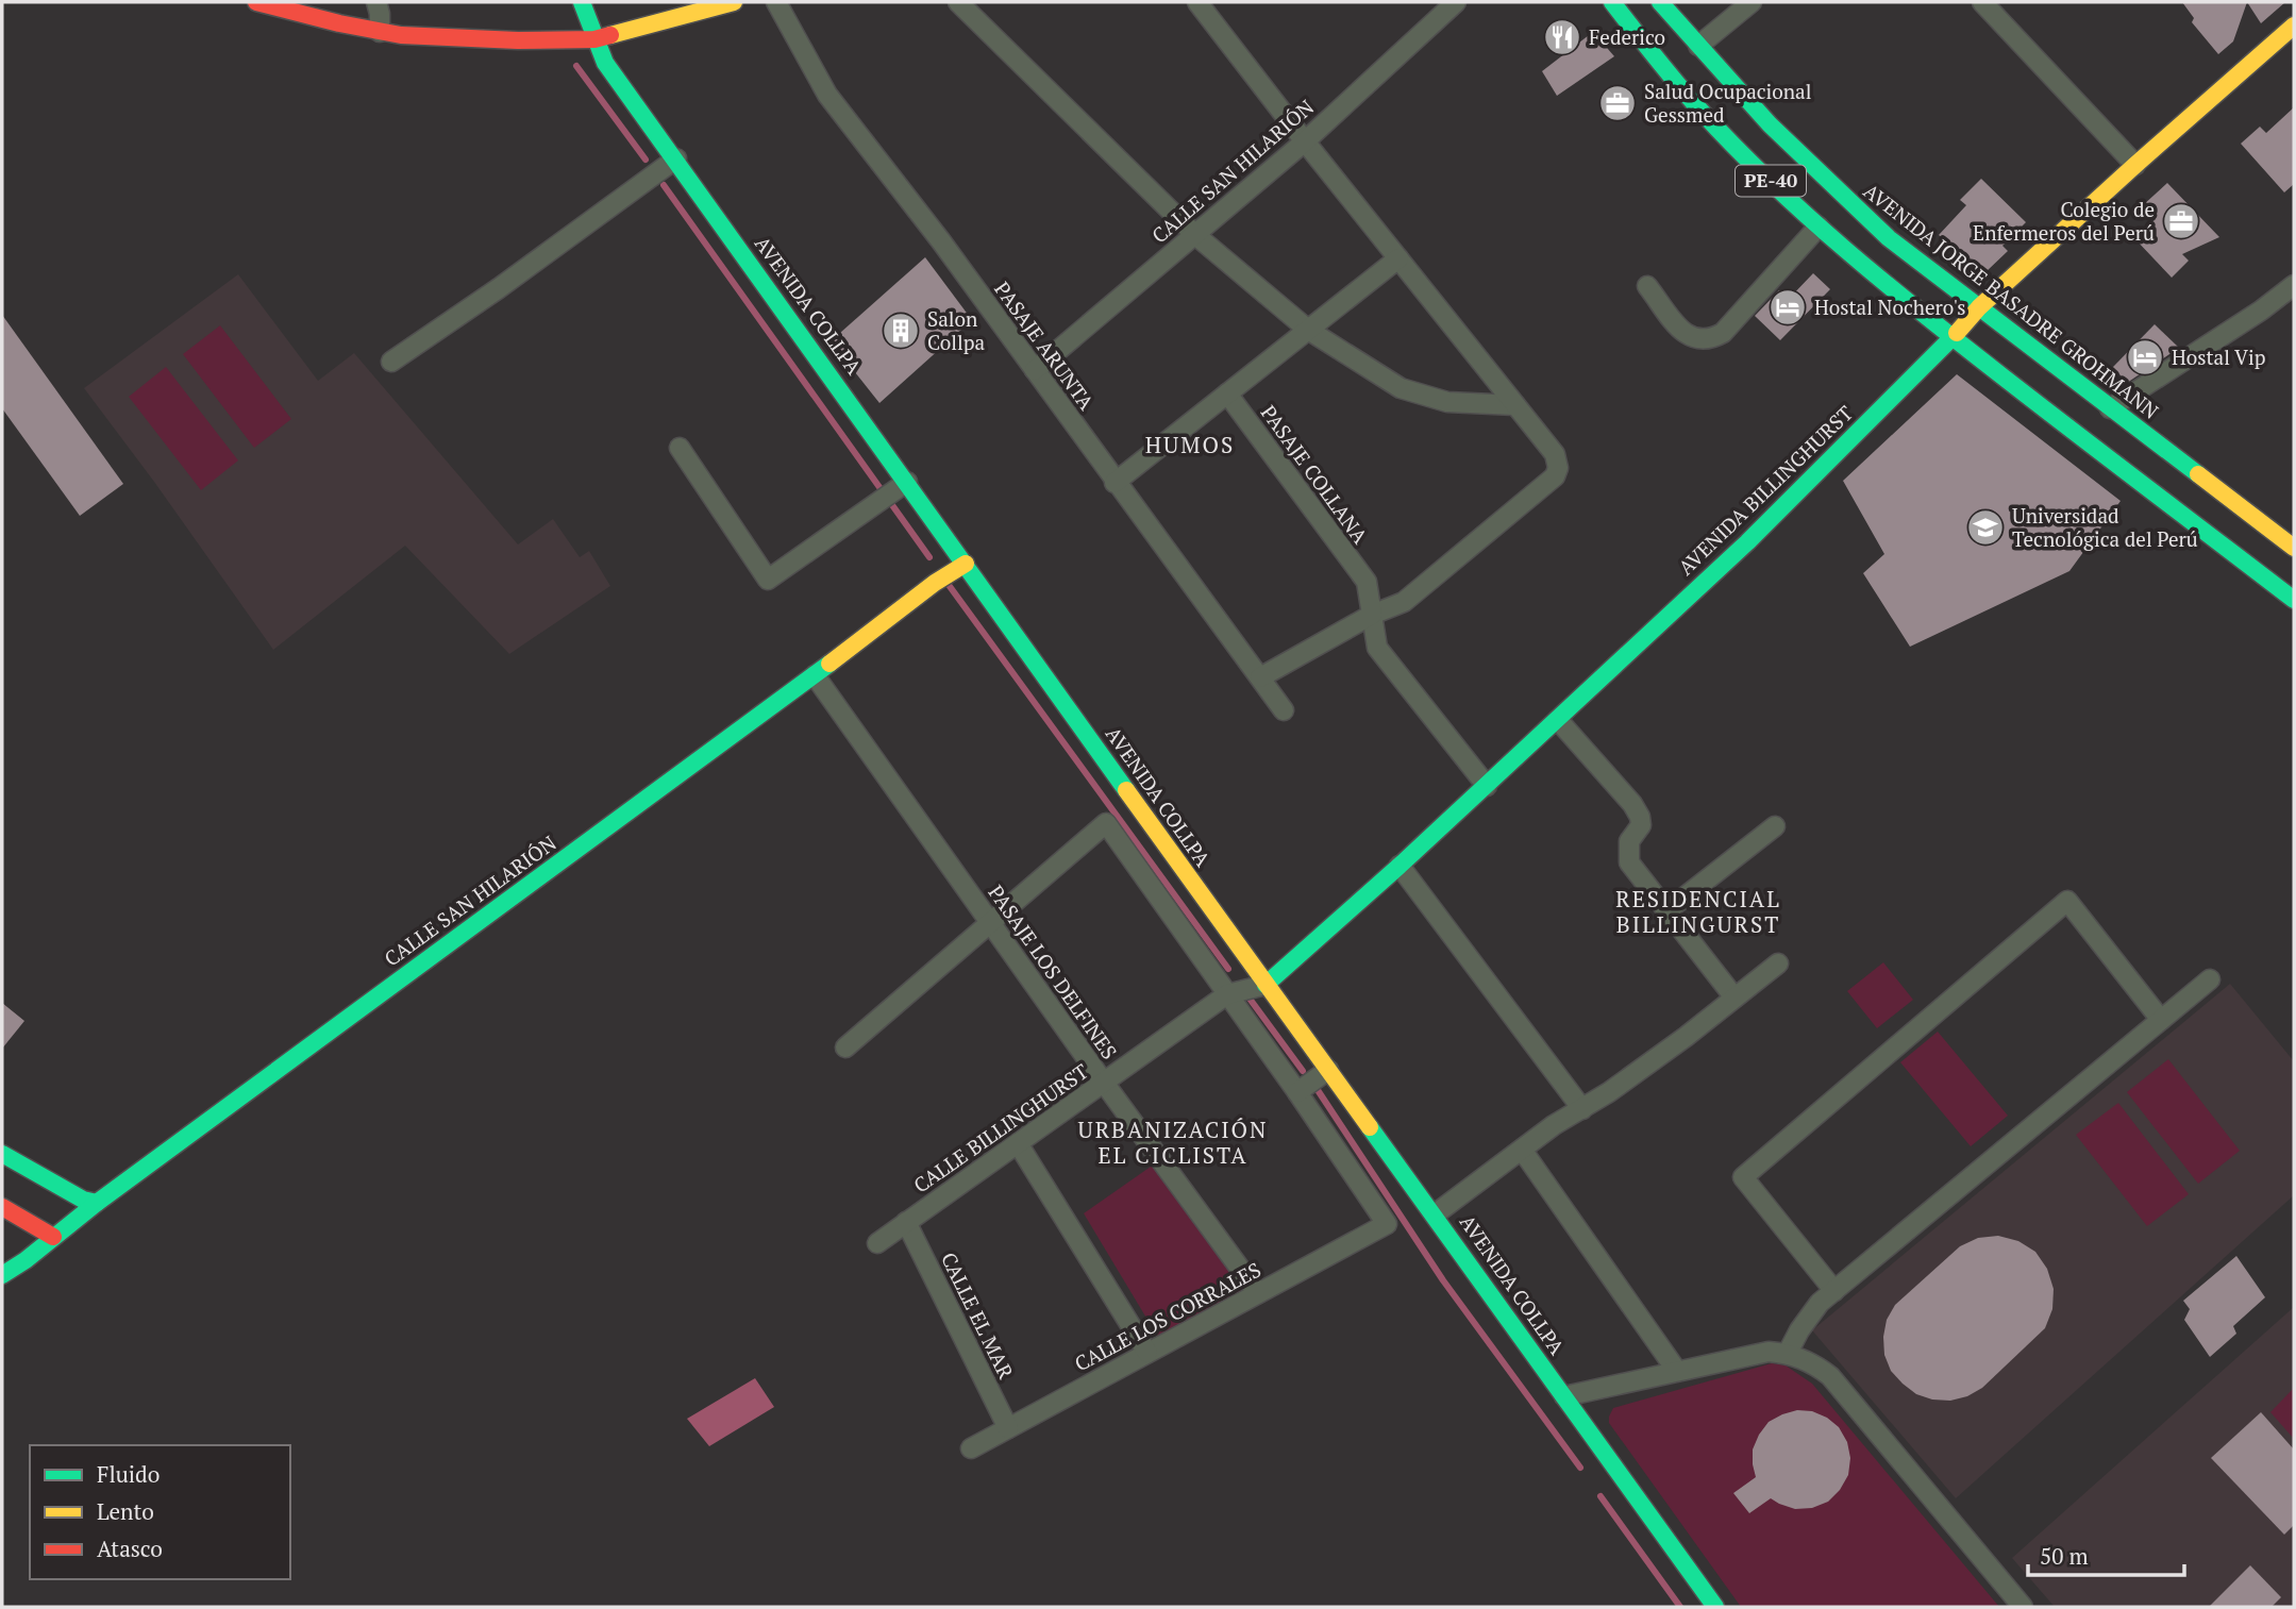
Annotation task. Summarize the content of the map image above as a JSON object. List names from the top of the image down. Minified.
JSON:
{"streets":{"main road":["CALLE SAN HILARIÓN","PE-40","AVENIDA JORGE BASADRE GROHMANN","AVENIDA COLLPA","AVENIDA BILLINGHURST"],"street":["PASAJE ARUNTA","PASAJE COLLANA","PASAJE LOS DELFINES","CALLE BILLINGHURST","CALLE EL MAR","CALLE LOS CORRALES"]},"crossings":[["CALLE SAN HILARIÓN","AVENIDA COLLPA"],["CALLE SAN HILARIÓN","PASAJE ARUNTA"],["CALLE SAN HILARIÓN","PASAJE LOS DELFINES"],["AVENIDA JORGE BASADRE GROHMANN","AVENIDA BILLINGHURST"],["AVENIDA COLLPA","AVENIDA BILLINGHURST"],["AVENIDA COLLPA","CALLE BILLINGHURST"],["AVENIDA BILLINGHURST","CALLE BILLINGHURST"],["PASAJE LOS DELFINES","CALLE BILLINGHURST"],["PASAJE LOS DELFINES","CALLE LOS CORRALES"],["CALLE BILLINGHURST","CALLE EL MAR"],["CALLE EL MAR","CALLE LOS CORRALES"]],"districts":["HUMOS","RESIDENCIAL BILLINGURST","URBANIZACIÓN EL CICLISTA"],"places":{"restaurant":["Federico"],"office":["Salud Ocupacional Gessmed","Colegio de Enfermeros del Perú"],"hotel":["Hostal Nochero's","Hostal Vip"],"building":["Salon Collpa"],"school or university":["Universidad Tecnológica del Perú"]},"legend":["Fluido","Lento","Atasco"],"scale_bar":"50 m"}
